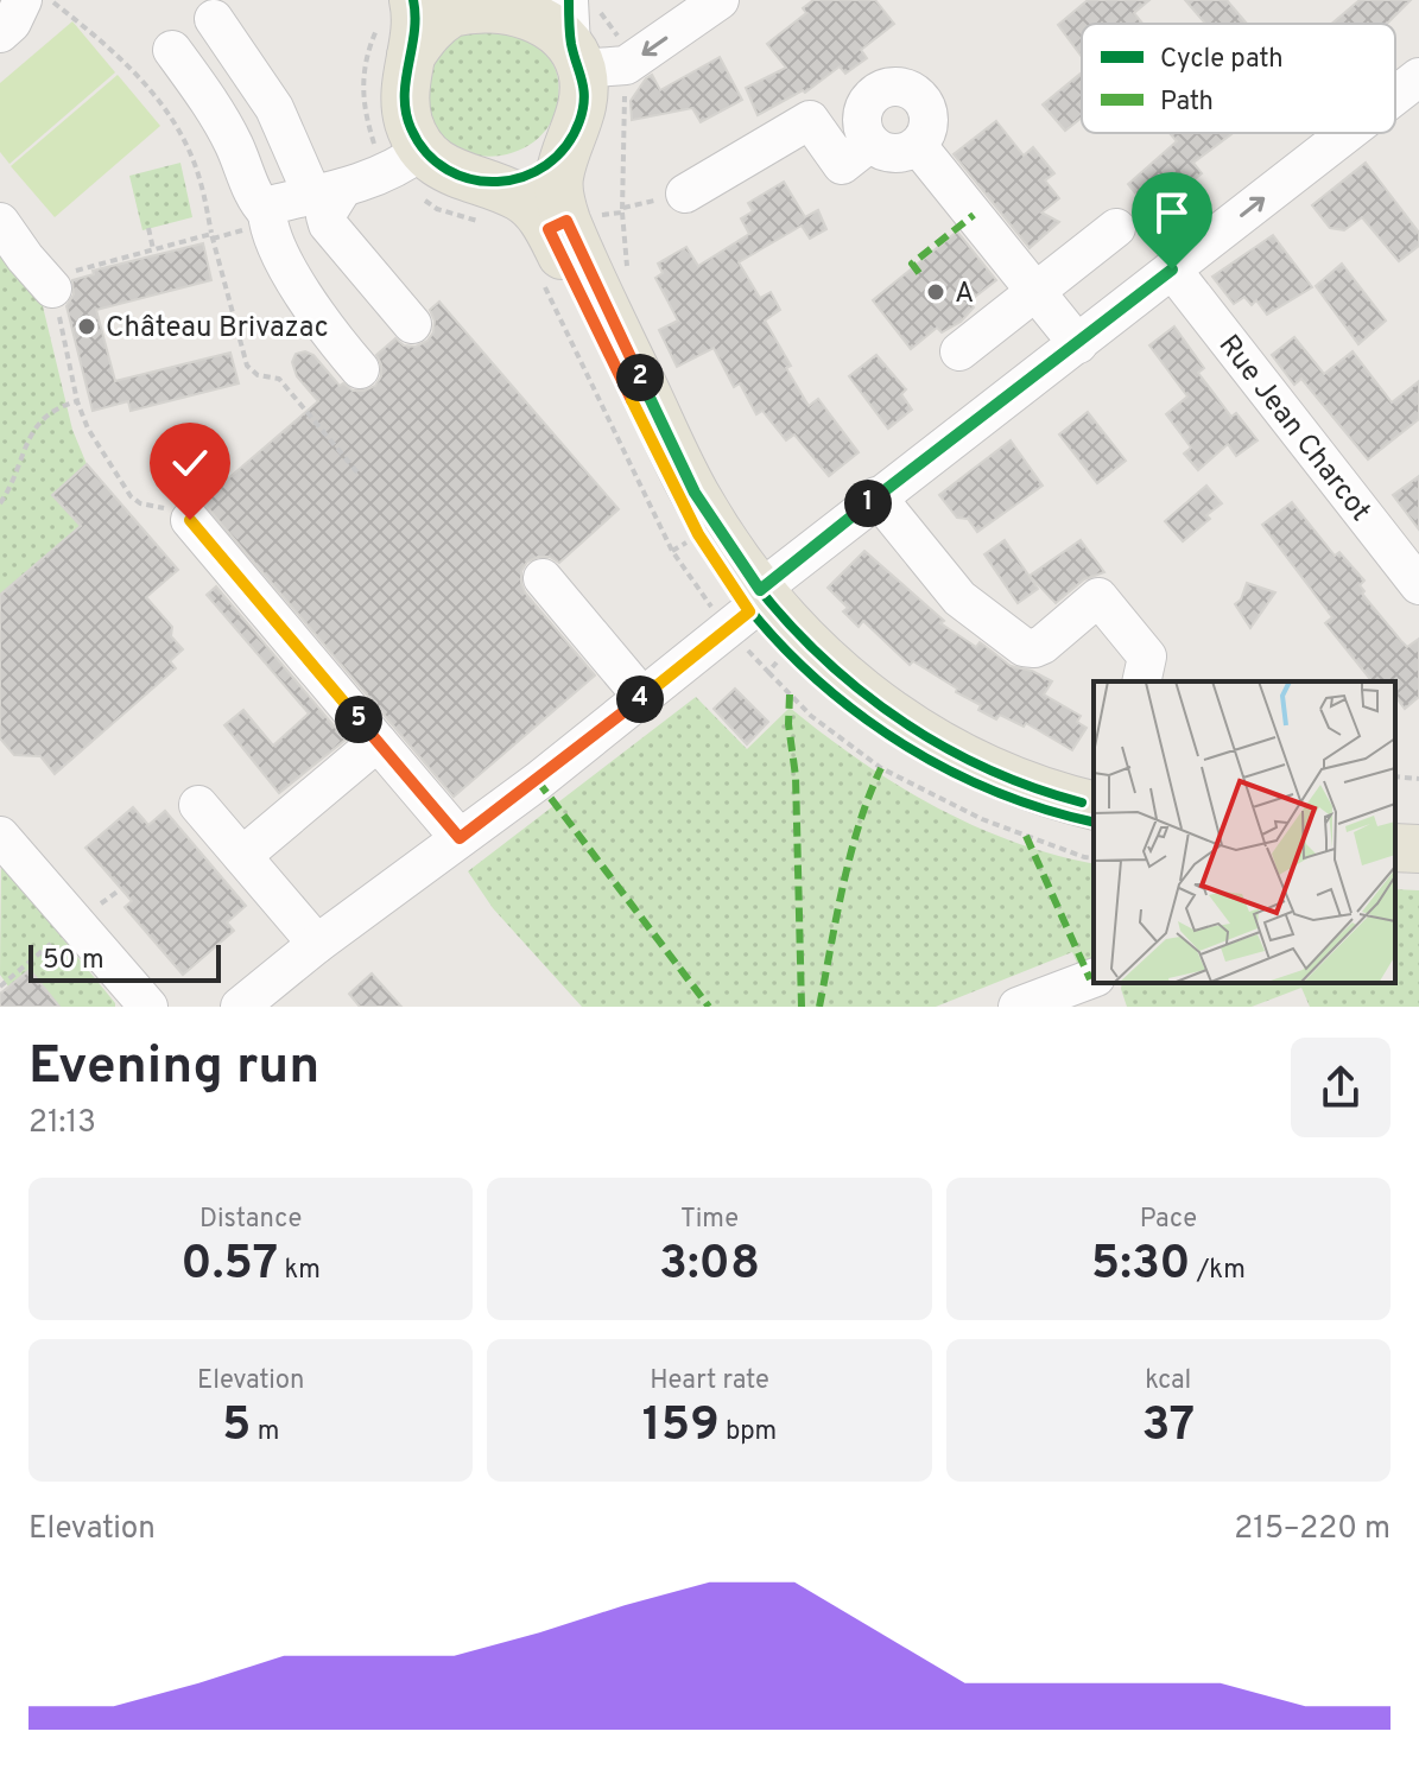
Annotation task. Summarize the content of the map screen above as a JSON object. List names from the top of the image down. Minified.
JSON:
{"streets":{"street":["Rue Jean Charcot"]},"places":["A","Château Brivazac"],"legend":["Cycle path","Path"],"scale_bar":"50 m","page":{"pins":["2","1","4","5"],"scale":"50 m","heading":["Evening run","21:13"],"stats":[["Distance","0.57 km"],["Time","3:08"],["Pace","5:30 /km"],["Elevation","5 m"],["Heart rate","159 bpm"],["kcal","37"]],"chart":["Elevation","215–220 m"]}}
